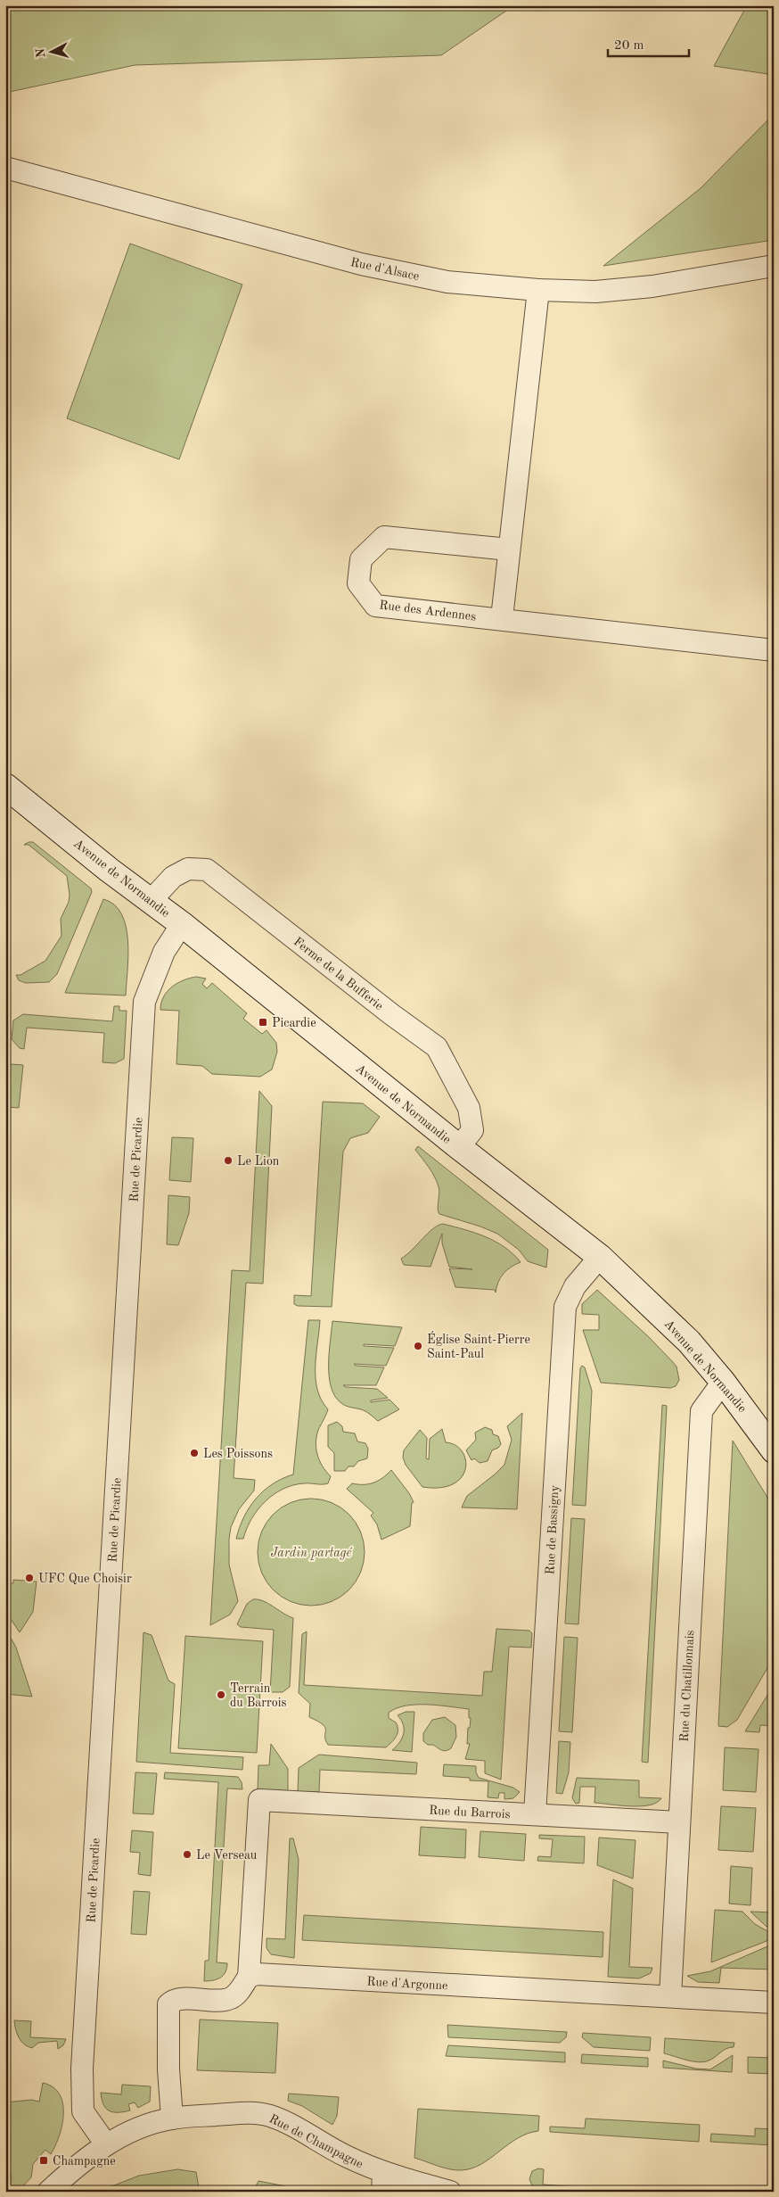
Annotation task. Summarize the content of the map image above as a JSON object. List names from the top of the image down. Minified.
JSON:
{"streets":{"main road":["Avenue de Normandie"],"street":["Rue d'Alsace","Rue des Ardennes","Ferme de la Bufferie","Rue de Picardie","Rue de Bassigny","Rue du Chatillonnais","Rue du Barrois","Rue d'Argonne","Rue de Champagne"]},"crossings":[["Avenue de Normandie","Ferme de la Bufferie"],["Avenue de Normandie","Rue de Picardie"],["Avenue de Normandie","Rue de Bassigny"],["Avenue de Normandie","Rue du Chatillonnais"],["Rue de Picardie","Rue de Champagne"],["Rue de Bassigny","Rue du Barrois"],["Rue du Chatillonnais","Rue du Barrois"],["Rue du Chatillonnais","Rue d'Argonne"],["Rue du Barrois","Rue d'Argonne"]],"parks":["Jardin partagé"],"places":{"transit":["Picardie","Champagne"],"other":["Le Lion","Église Saint-Pierre Saint-Paul","Les Poissons","UFC Que Choisir","Terrain du Barrois","Le Verseau"]},"scale_bar":"20 m","north":"left"}
